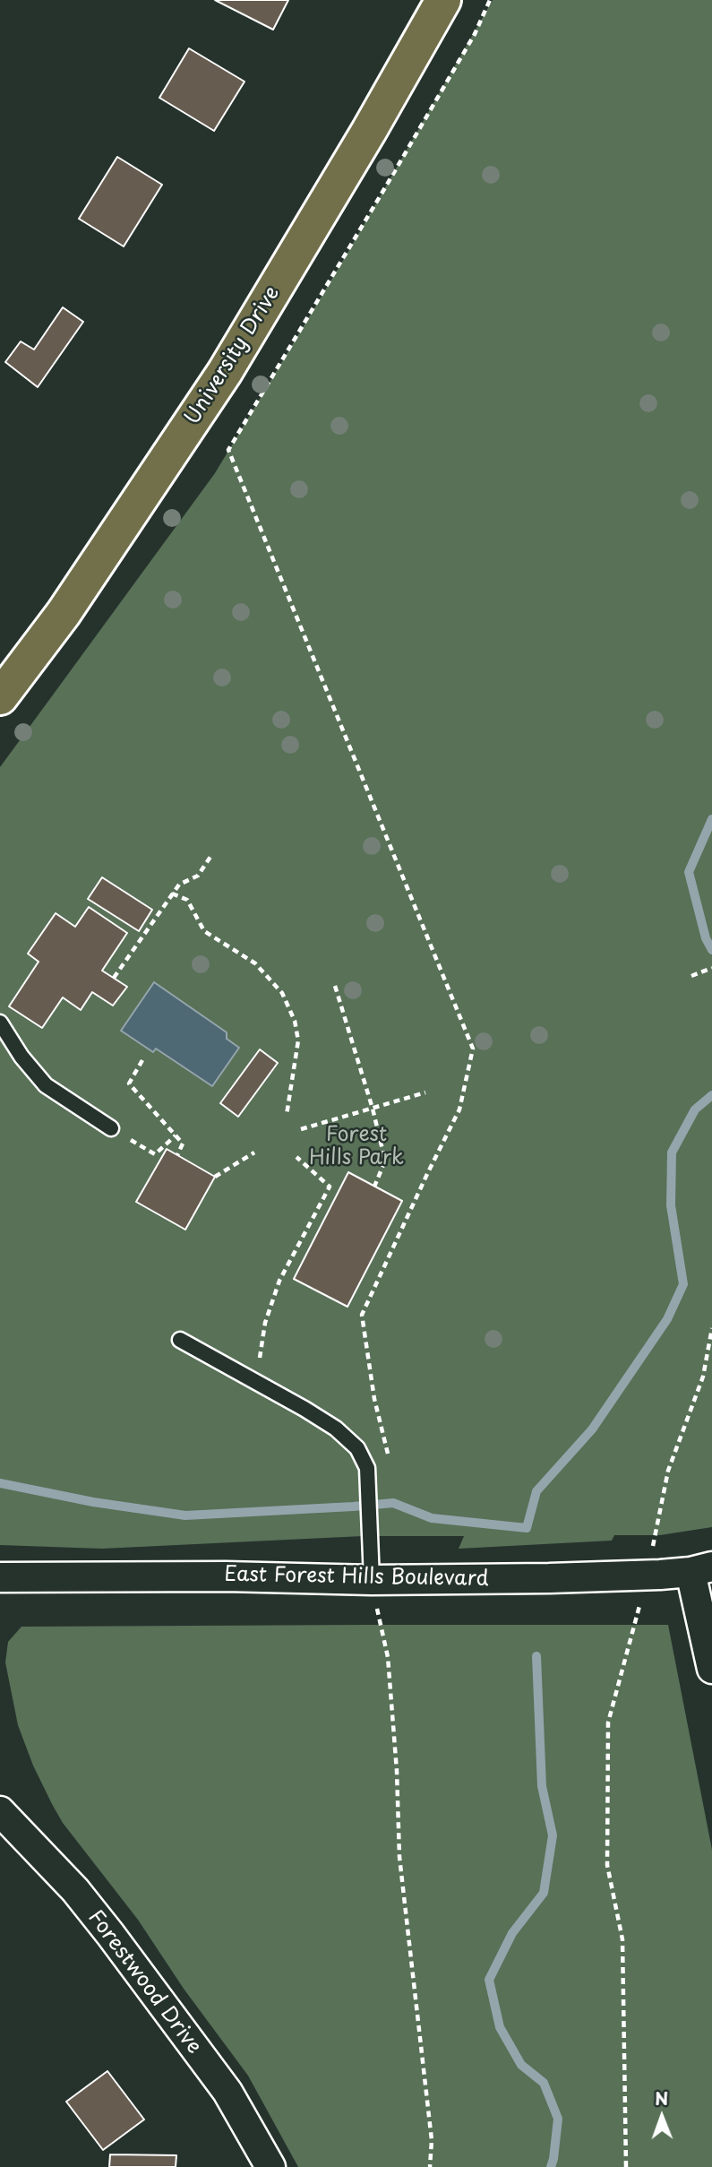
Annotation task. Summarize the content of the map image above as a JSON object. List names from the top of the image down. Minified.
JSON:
{"streets":{"main road":["University Drive"],"street":["East Forest Hills Boulevard","Forestwood Drive"]},"parks":["Forest Hills Park"],"north":"top"}
